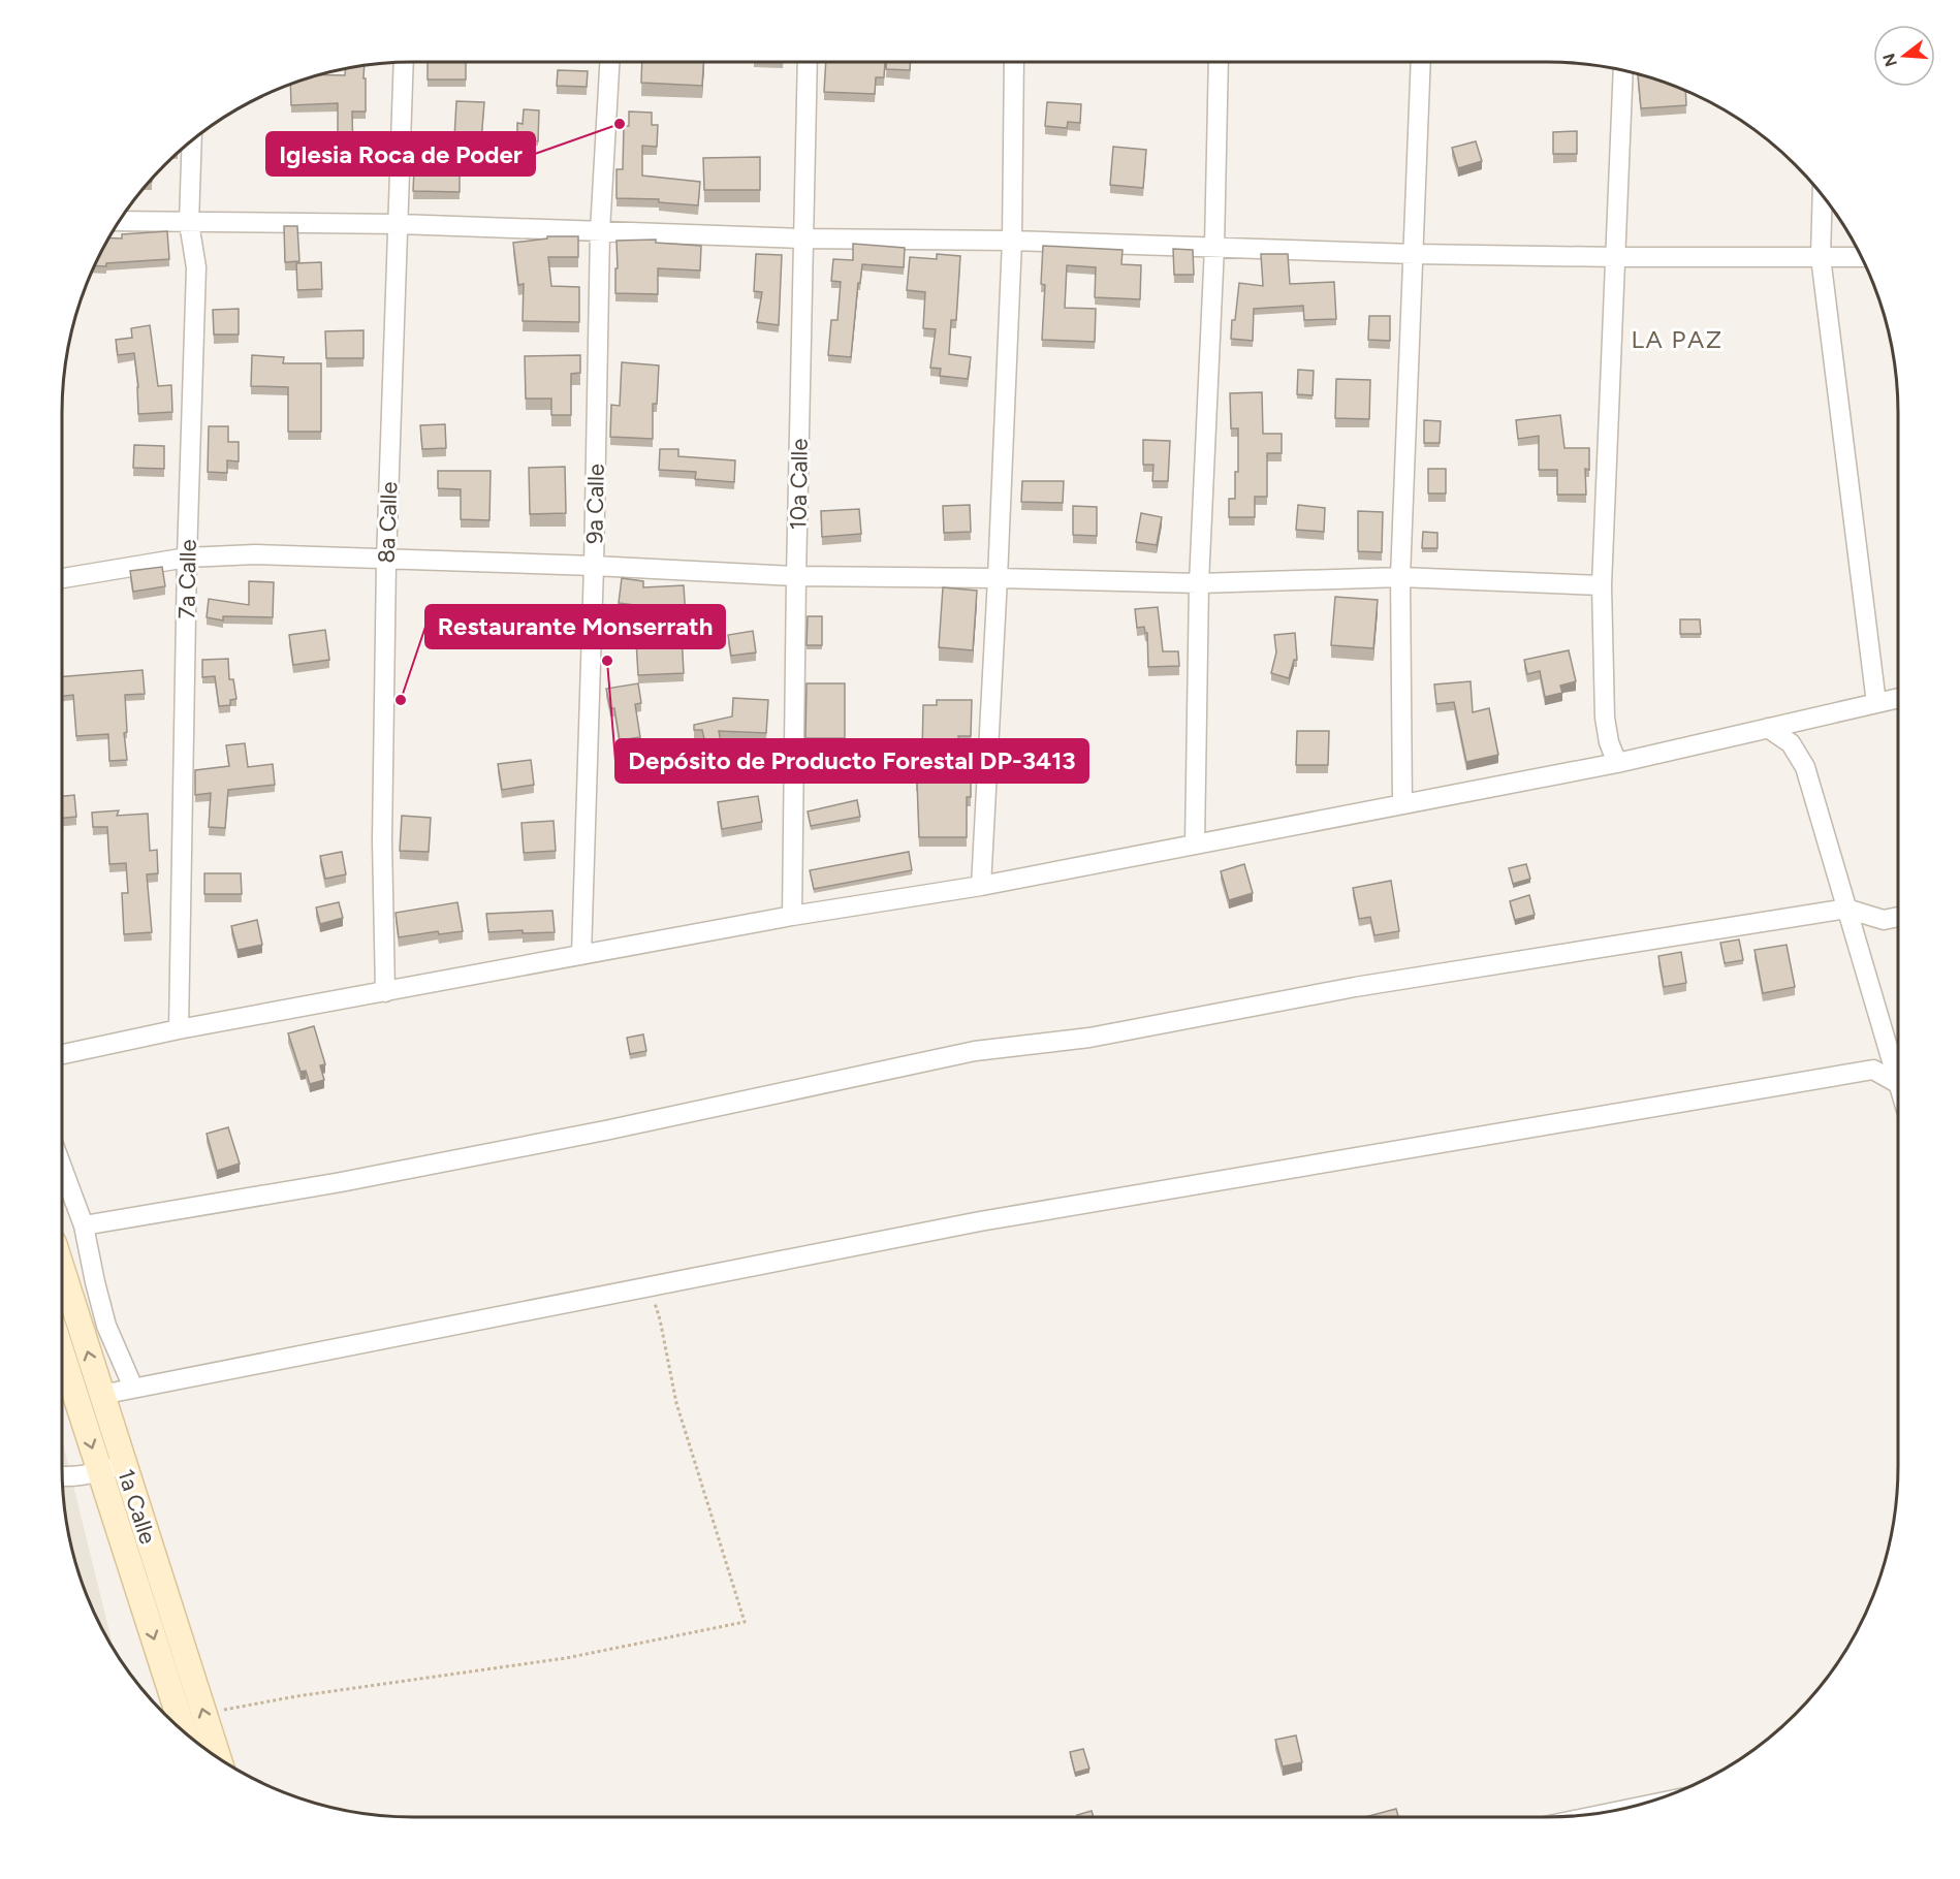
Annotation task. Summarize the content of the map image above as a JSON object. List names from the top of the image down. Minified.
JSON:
{"streets":{"main road":["1a Calle"],"street":["10a Calle","9a Calle","8a Calle","7a Calle"]},"districts":["LA PAZ"],"places":["Iglesia Roca de Poder","Depósito de Producto Forestal DP-3413","Restaurante Monserrath"],"north":"left"}
